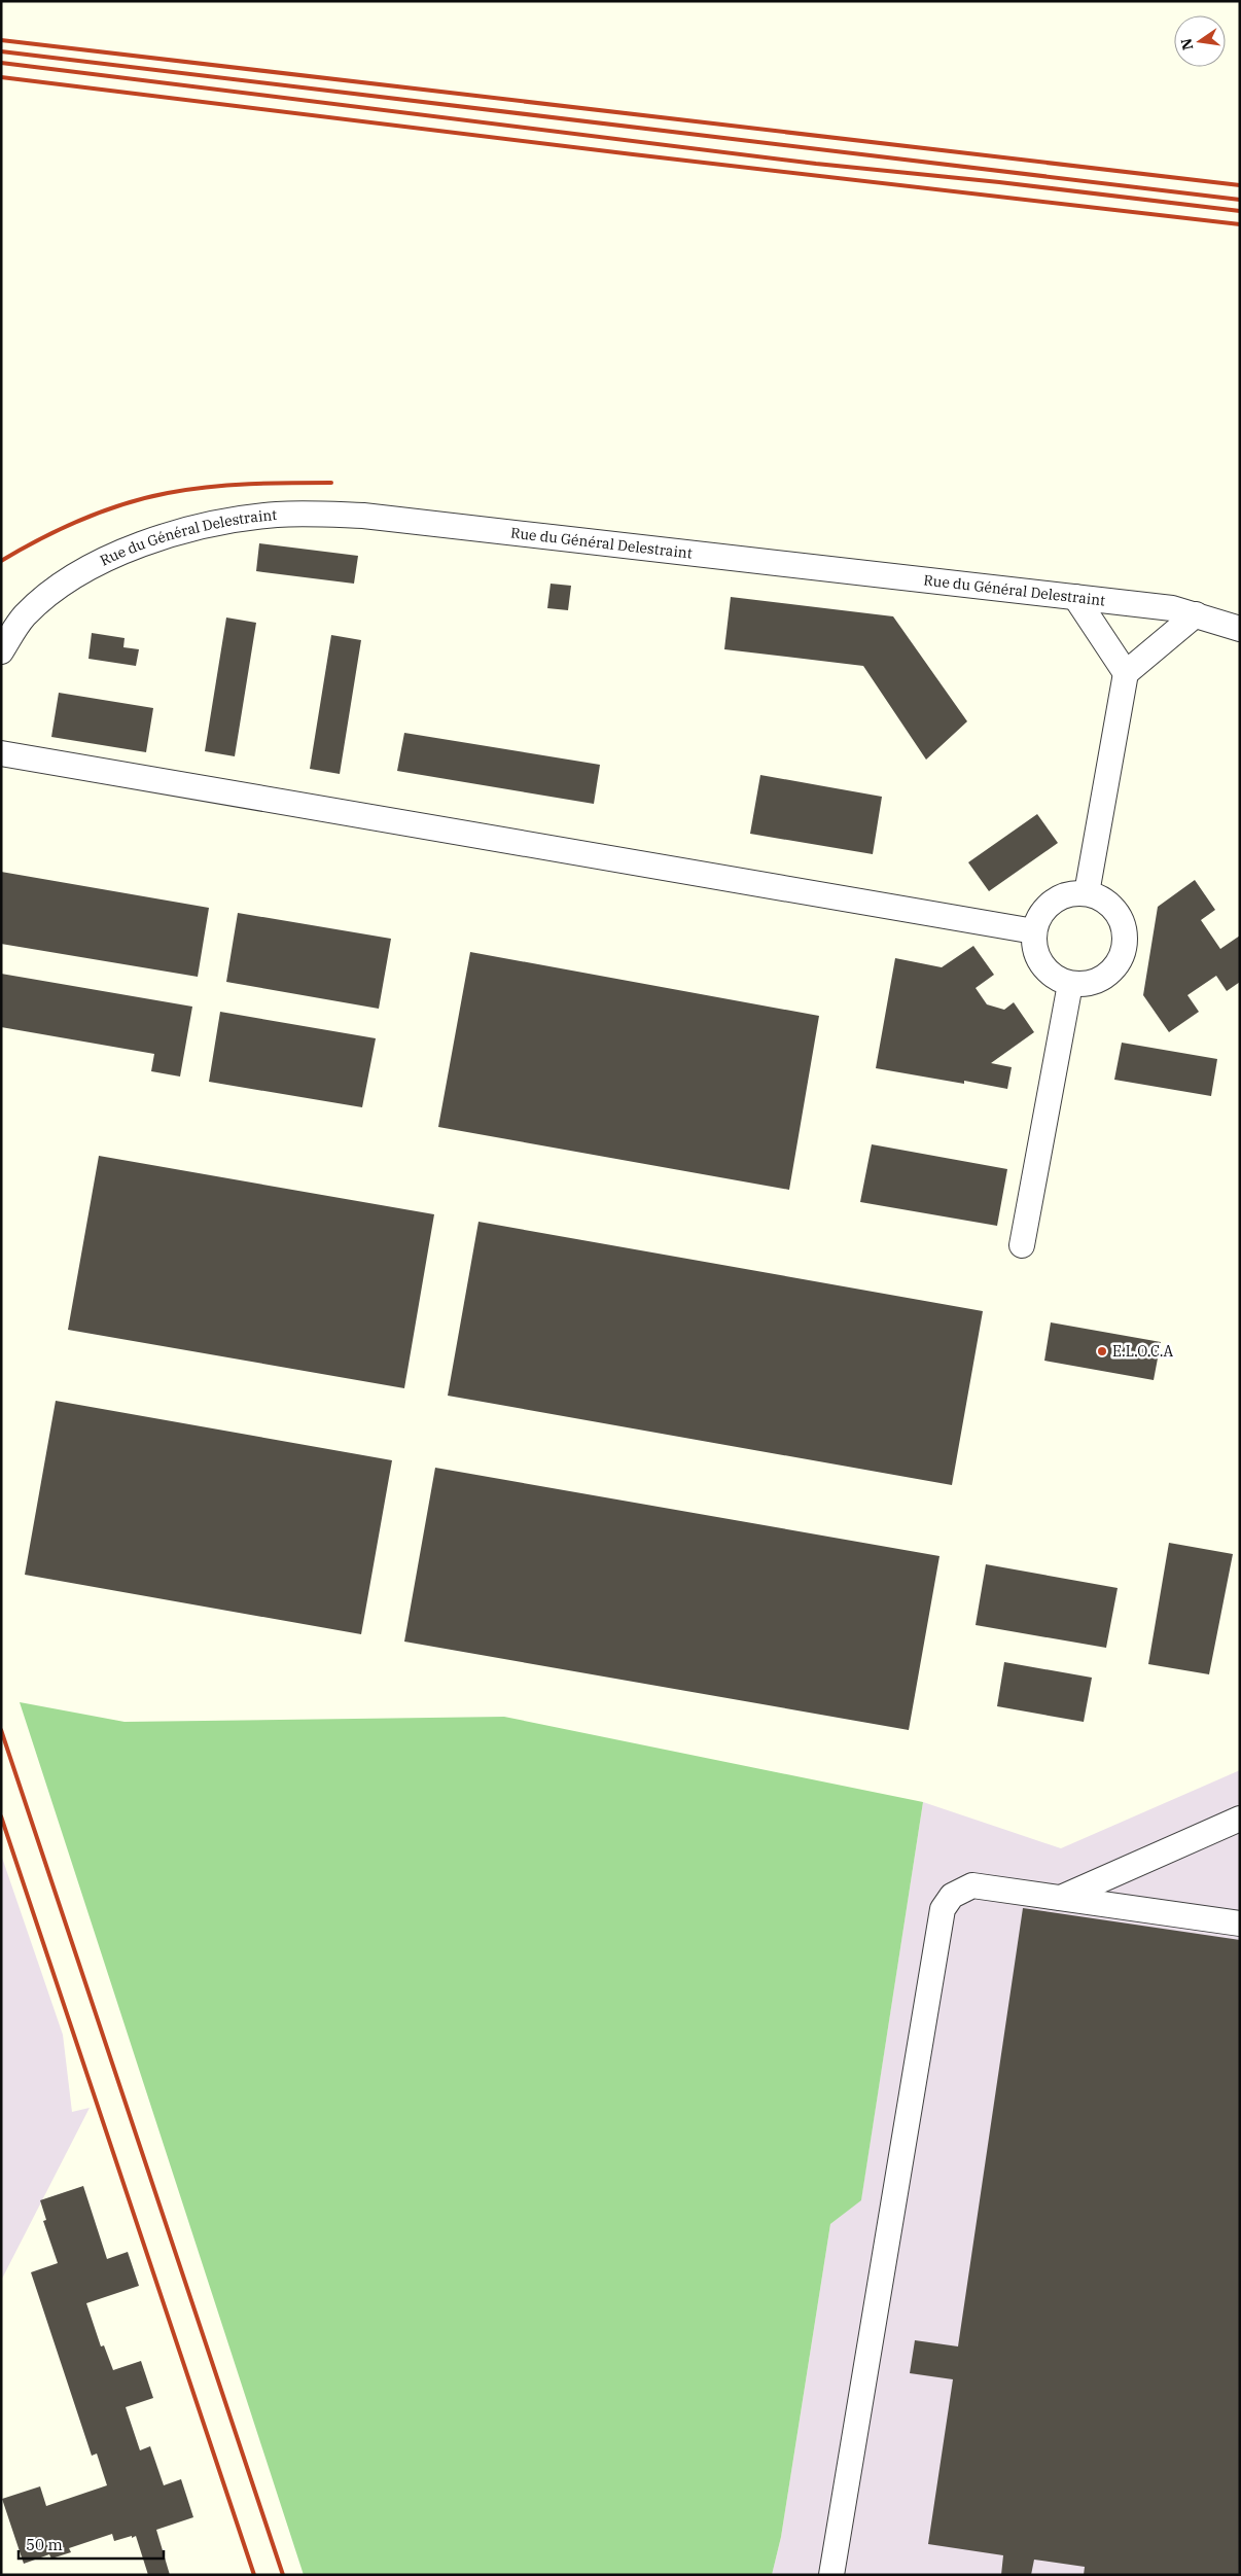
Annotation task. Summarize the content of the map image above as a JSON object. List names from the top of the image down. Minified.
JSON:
{"streets":{"street":["Rue du Général Delestraint"]},"places":["E.L.O.C.A"],"scale_bar":"50 m","north":"left"}
